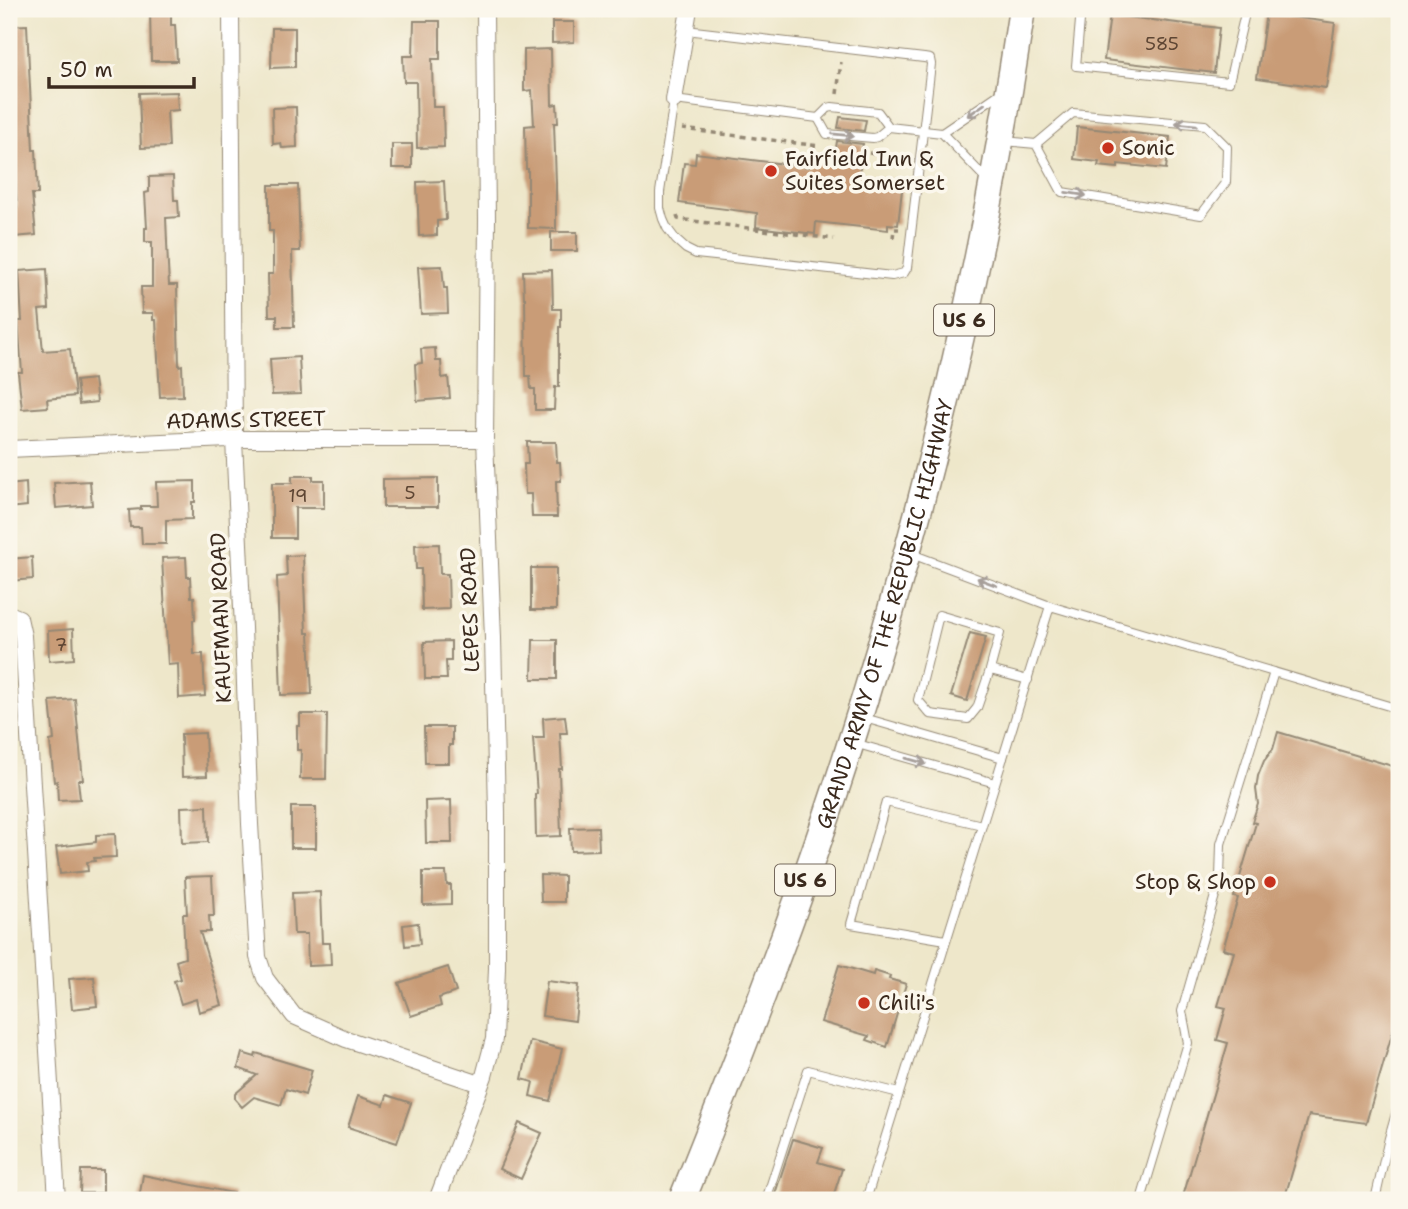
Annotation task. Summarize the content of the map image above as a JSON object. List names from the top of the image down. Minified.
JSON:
{"streets":{"main road":["US 6","GRAND ARMY OF THE REPUBLIC HIGHWAY"],"street":["ADAMS STREET","LEPES ROAD","KAUFMAN ROAD"]},"crossings":[["ADAMS STREET","LEPES ROAD"],["ADAMS STREET","KAUFMAN ROAD"],["LEPES ROAD","KAUFMAN ROAD"]],"places":["Sonic","Fairfield Inn & Suites Somerset","Stop & Shop","Chili's"],"house_numbers":["585","5","19","7"],"scale_bar":"50 m"}
